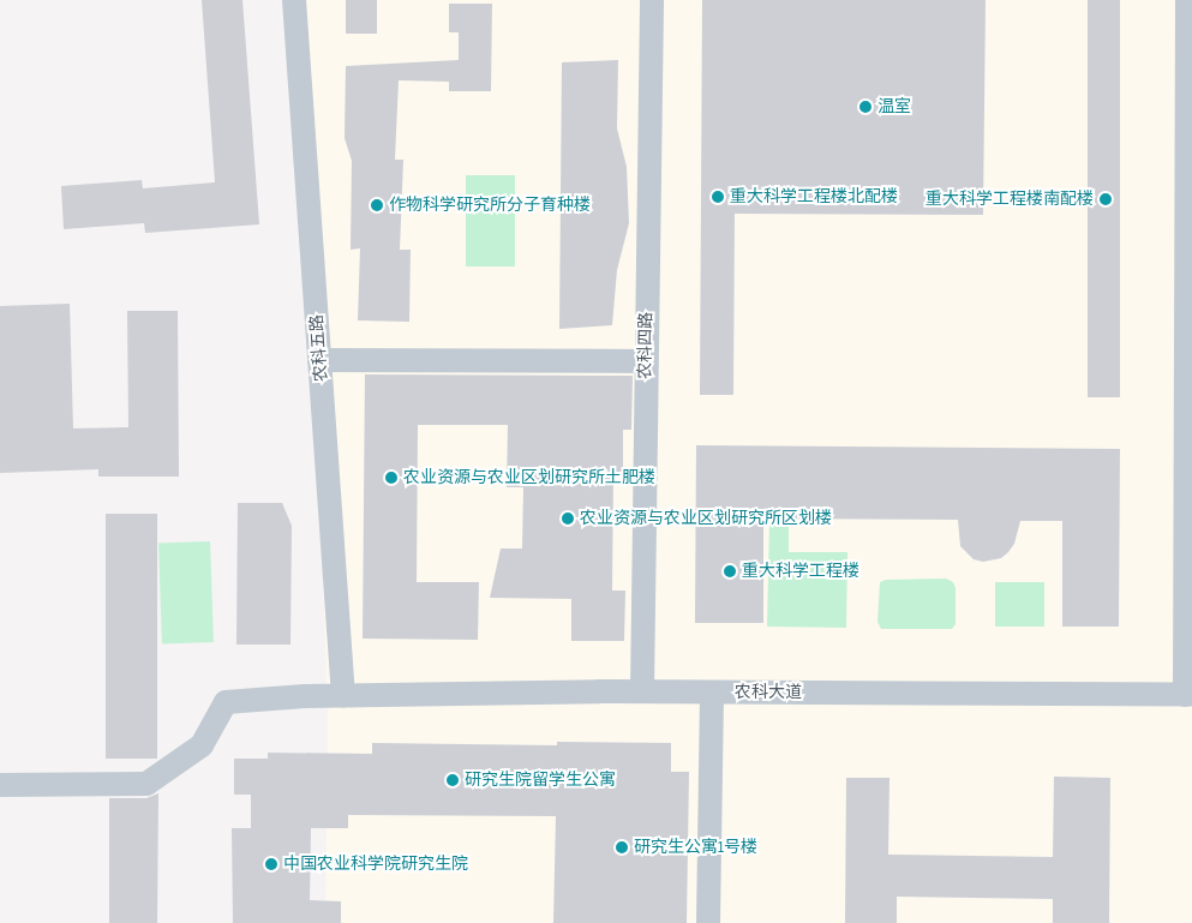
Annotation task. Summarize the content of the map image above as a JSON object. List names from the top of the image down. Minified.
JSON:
{"streets":{"street":["农科四路","农科五路","农科大道"]},"crossings":[["农科四路","农科大道"],["农科五路","农科大道"]],"places":["温室","重大科学工程楼北配楼","重大科学工程楼南配楼","作物科学研究所分子育种楼","农业资源与农业区划研究所土肥楼","农业资源与农业区划研究所区划楼","重大科学工程楼","研究生院留学生公寓","研究生公寓1号楼","中国农业科学院研究生院"]}
